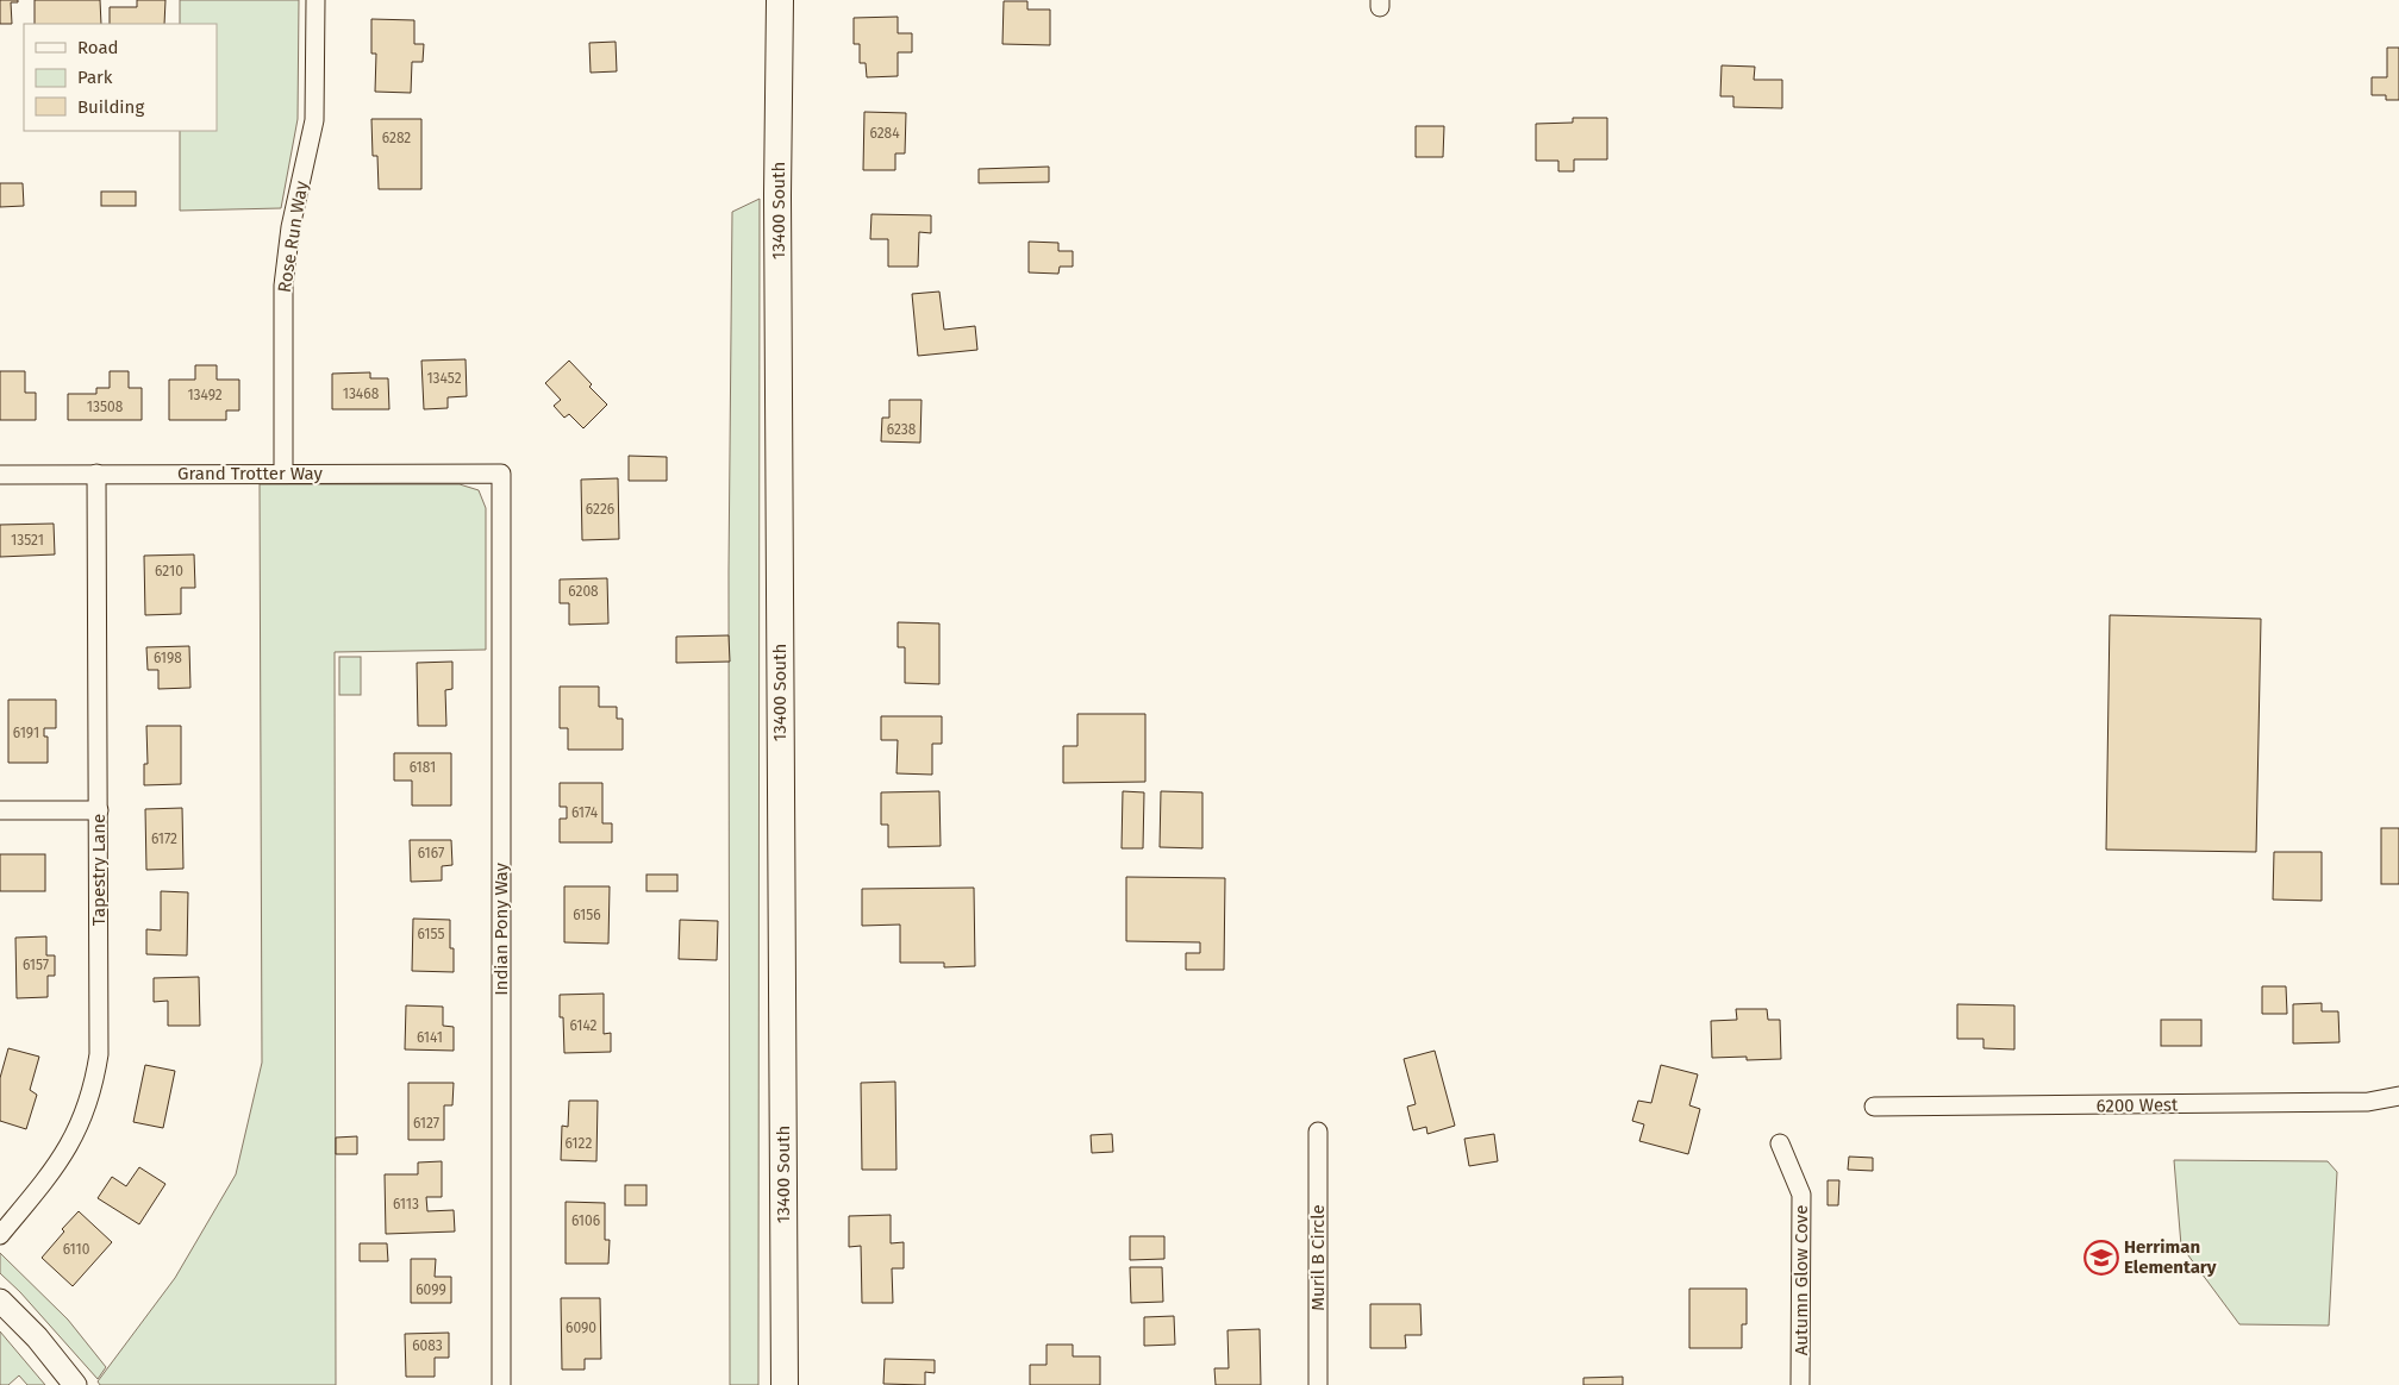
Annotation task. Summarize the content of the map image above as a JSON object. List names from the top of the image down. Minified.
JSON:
{"streets":{"main road":["13400 South"],"street":["Rose Run Way","Grand Trotter Way","Tapestry Lane","Indian Pony Way","6200 West","Muril B Circle","Autumn Glow Cove"]},"crossings":[["Rose Run Way","Grand Trotter Way"],["Grand Trotter Way","Tapestry Lane"],["Grand Trotter Way","Indian Pony Way"]],"places":{"school or university":["Herriman Elementary"]},"house_numbers":["6284","6282","13452","13468","13492","13508","6238","6226","13521","6210","6208","6198","6191","6181","6174","6172","6167","6156","6155","6157","6142","6141","6127","6122","6113","6106","6110","6099","6090","6083"],"legend":["Road","Park","Building"]}
